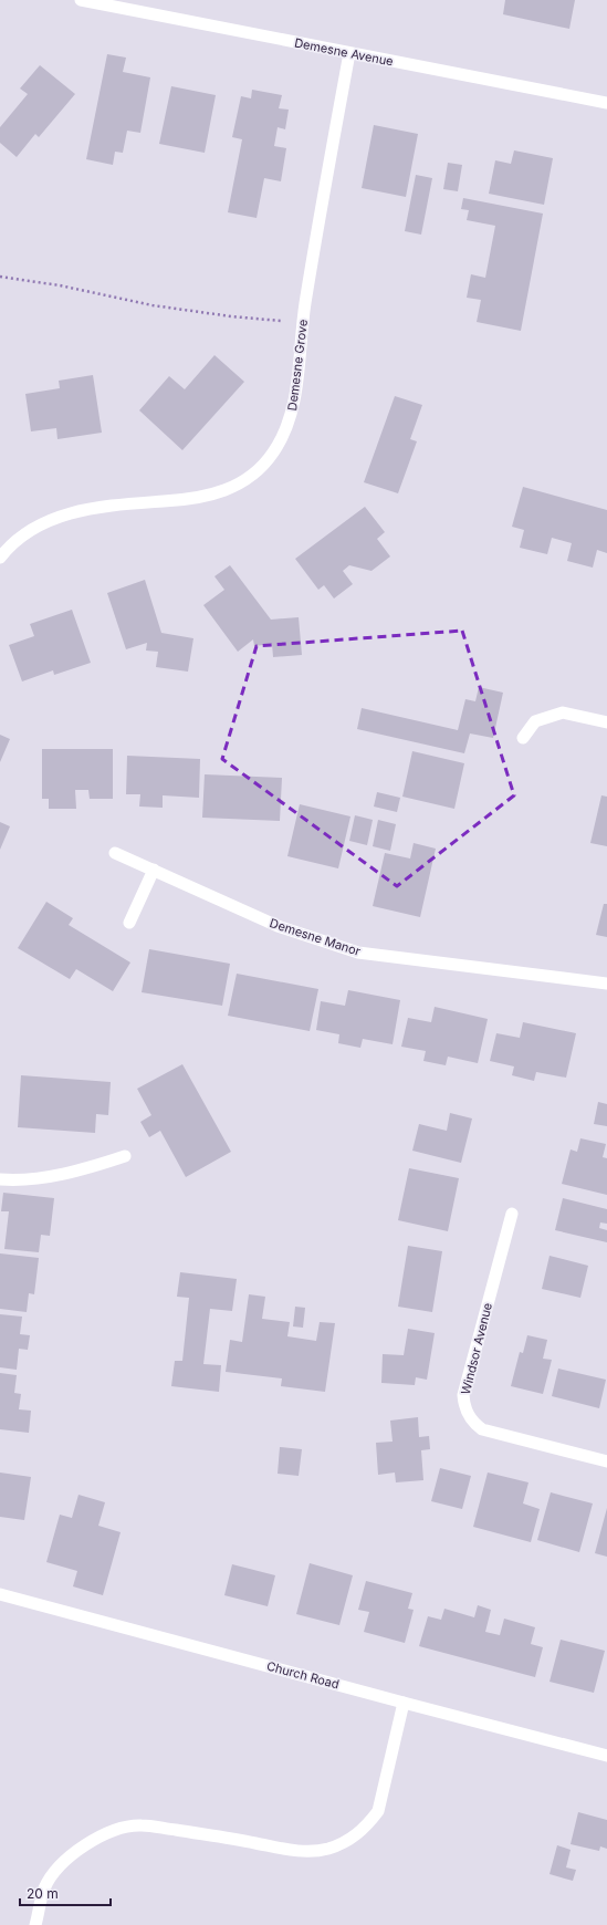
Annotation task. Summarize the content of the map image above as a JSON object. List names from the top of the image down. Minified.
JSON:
{"streets":{"street":["Demesne Avenue","Demesne Grove","Demesne Manor","Windsor Avenue","Church Road"]},"crossings":[["Demesne Avenue","Demesne Grove"]],"scale_bar":"20 m"}
